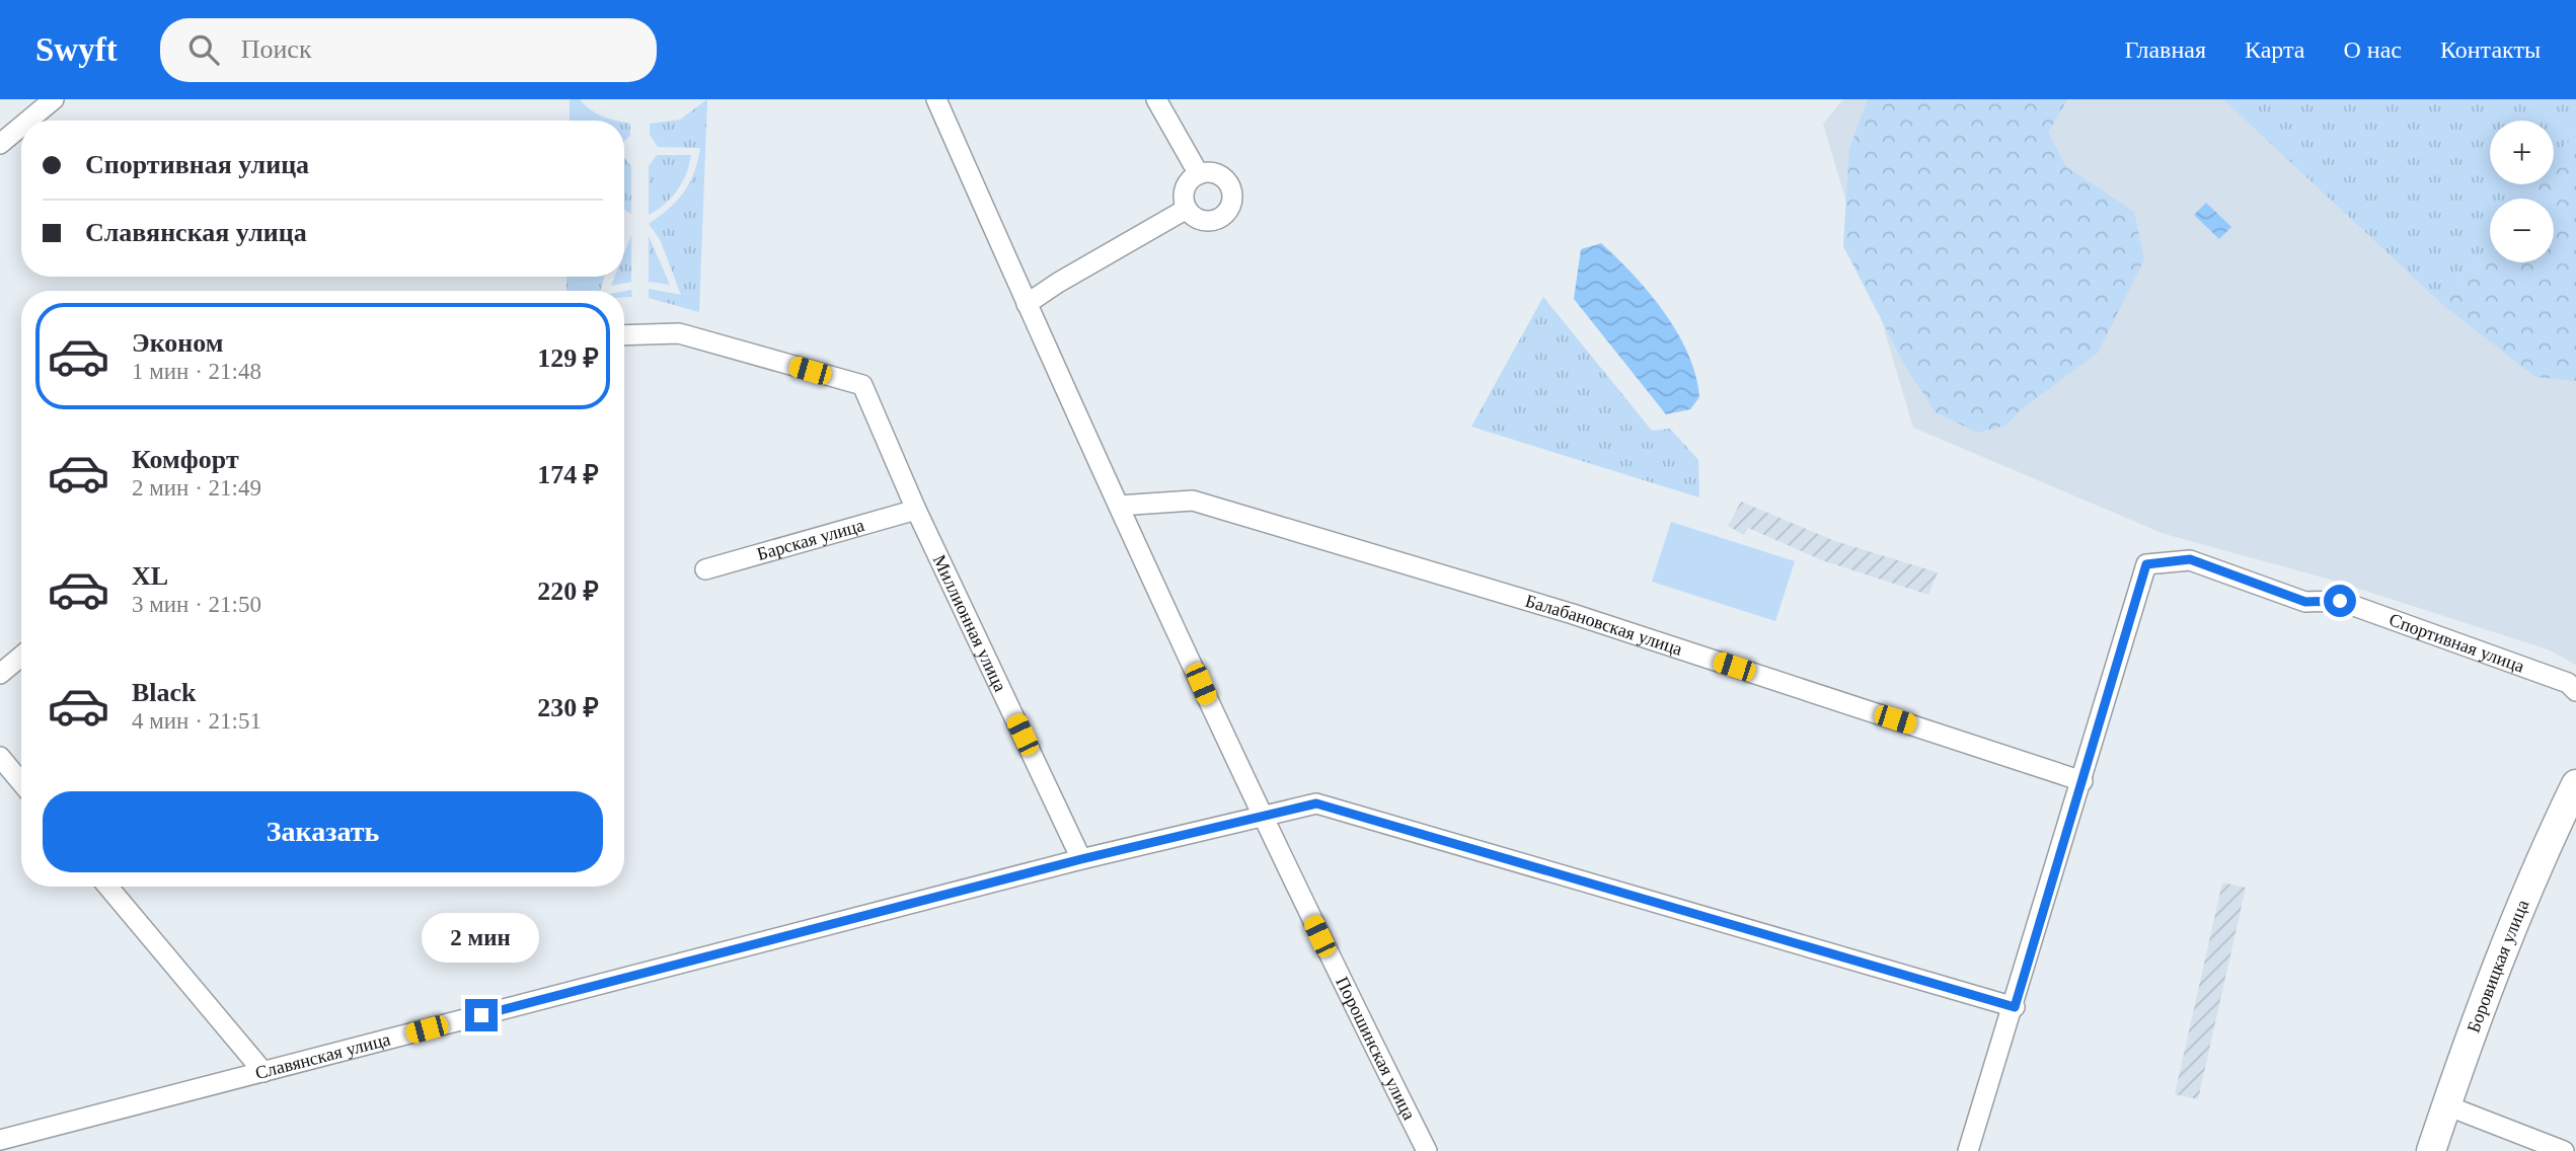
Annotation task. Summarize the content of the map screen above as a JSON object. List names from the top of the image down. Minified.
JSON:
{"streets":{"street":["Барская улица","Миллионная улица","Балабановская улица","Спортивная улица","Боровицкая улица","Порошинская улица","Славянская улица"]},"crossings":[["Барская улица","Миллионная улица"],["Миллионная улица","Славянская улица"],["Балабановская улица","Спортивная улица"],["Балабановская улица","Порошинская улица"],["Спортивная улица","Славянская улица"],["Порошинская улица","Славянская улица"]],"page":{"header":"Swyft","search":"Поиск","nav":["Главная","Карта","О нас","Контакты"],"map_buttons":["+","−"],"banner":["Спортивная улица","Славянская улица"],"list":[{"name":"Эконом","note":"1 мин · 21:48","value":"129 ₽"},{"name":"Комфорт","note":"2 мин · 21:49","value":"174 ₽"},{"name":"XL","note":"3 мин · 21:50","value":"220 ₽"},{"name":"Black","note":"4 мин · 21:51","value":"230 ₽"}],"buttons":"Заказать","bubble":"2 мин"}}
